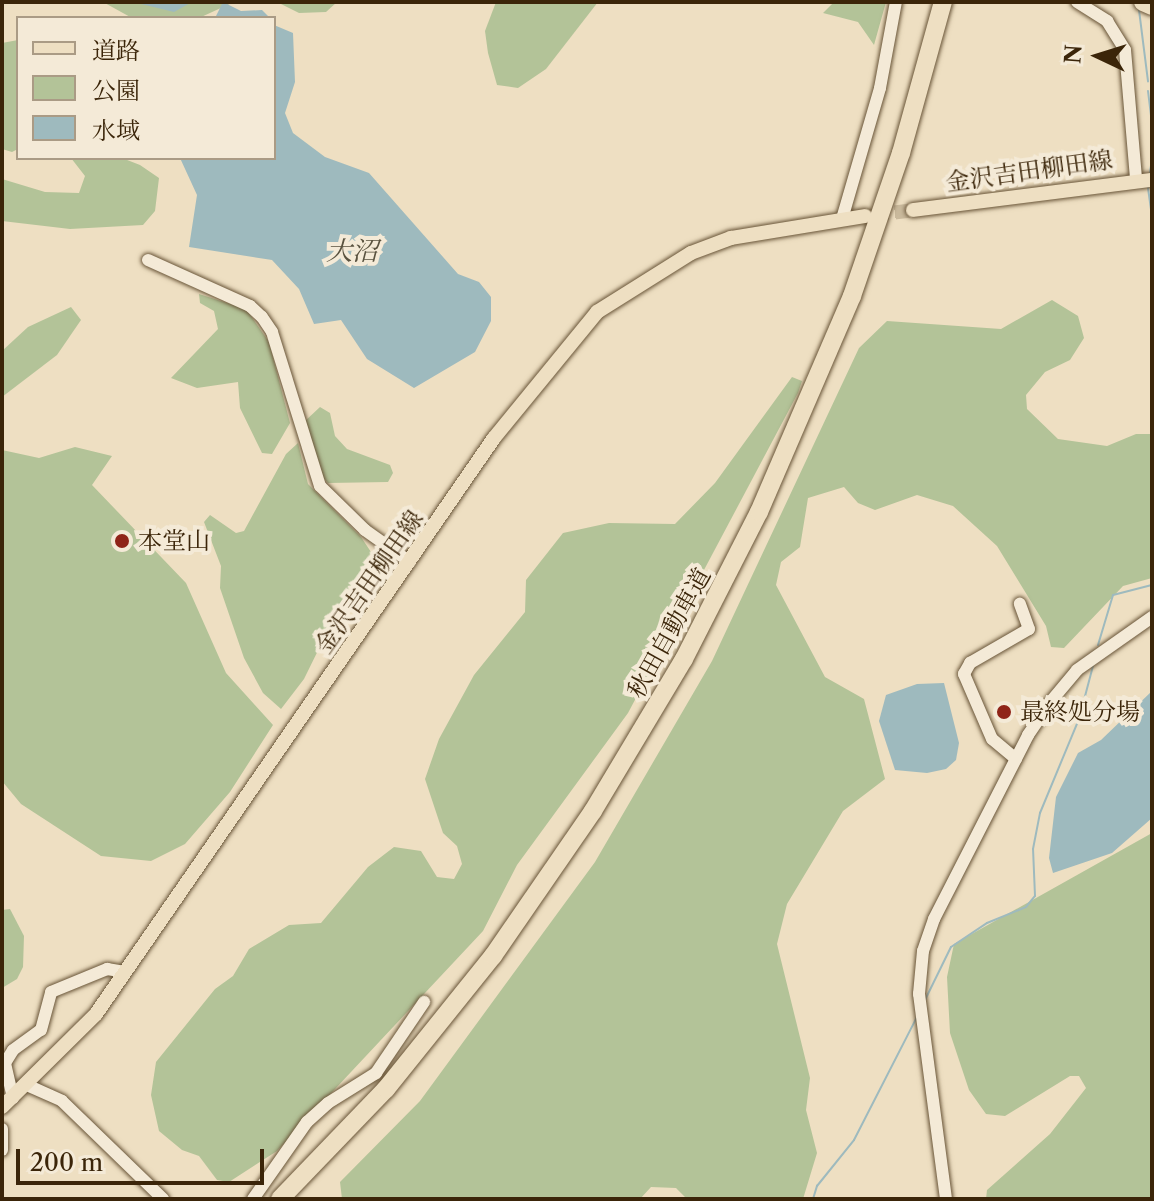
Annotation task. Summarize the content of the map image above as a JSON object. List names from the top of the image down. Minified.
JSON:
{"streets":{"highway":["秋田自動車道"],"main road":["金沢吉田柳田線"]},"water":["大沼"],"places":["本堂山","最終処分場"],"legend":["道路","公園","水域"],"scale_bar":"200 m","north":"left"}
